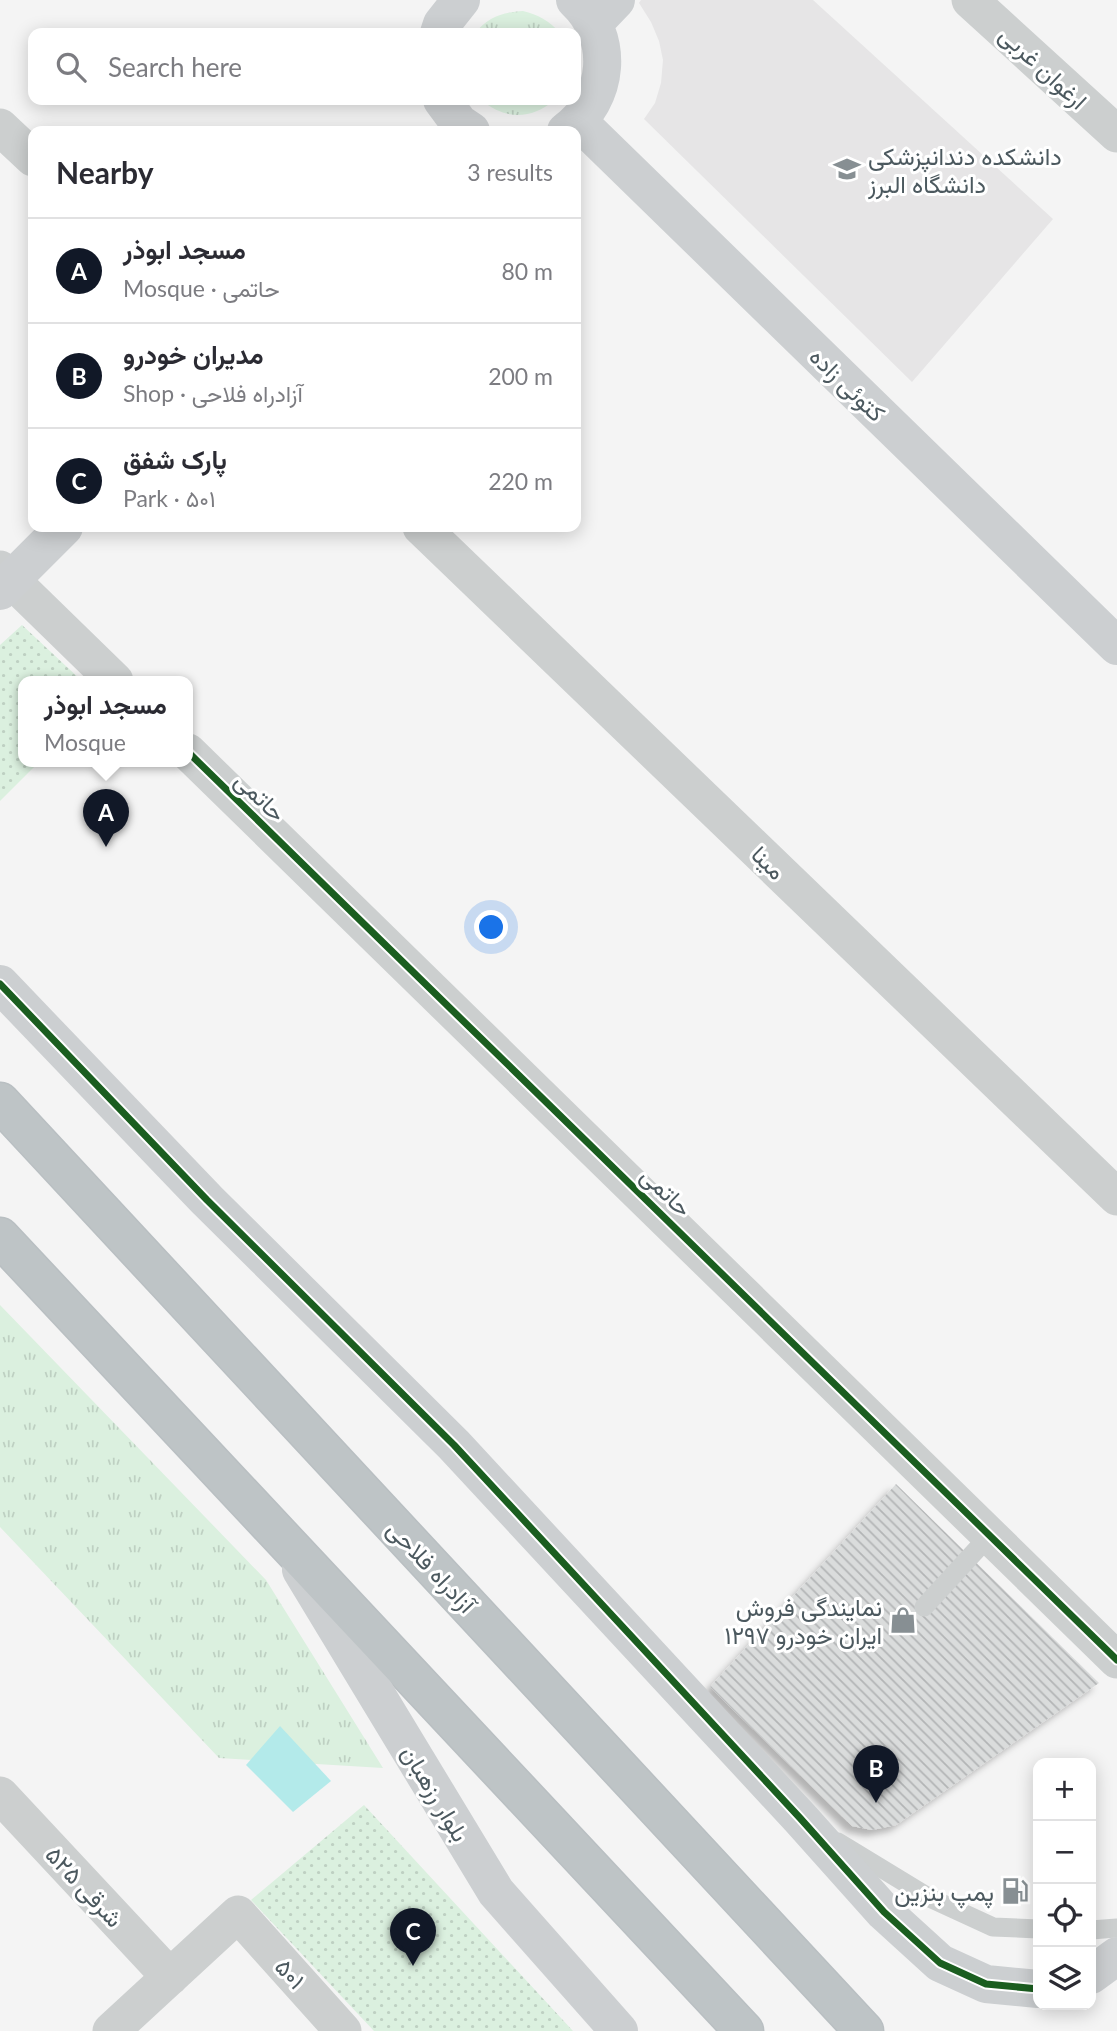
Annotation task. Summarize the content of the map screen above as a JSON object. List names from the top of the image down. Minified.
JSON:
{"streets":{"highway":["آزادراه فلاحی"],"street":["ارغوان غربی","کتوئی زاده","حاتمی","مینا","بلوار رزهبان","۵۲۵ شرقی","۵۰۱"]},"crossings":[["۵۲۵ شرقی","۵۰۱"]],"places":{"school or university":["دانشکده دندانپزشکی دانشگاه البرز"],"shop":["نمایندگی فروش ایران خودرو ۱۲۹۷"],"fuel station":["پمپ بنزین"]},"page":{"search":"Search here","heading":["Nearby","3 results"],"list":[{"mark":"A","name":"مسجد ابوذر","note":"Mosque · حاتمی","value":"80 m"},{"mark":"B","name":"مدیران خودرو","note":"Shop · آزادراه فلاحی","value":"200 m"},{"mark":"C","name":"پارک شفق","note":"Park · ۵۰۱","value":"220 m"}],"popup":["مسجد ابوذر","Mosque"],"pins":["A","B","C"],"map_buttons":["+","−"]}}
